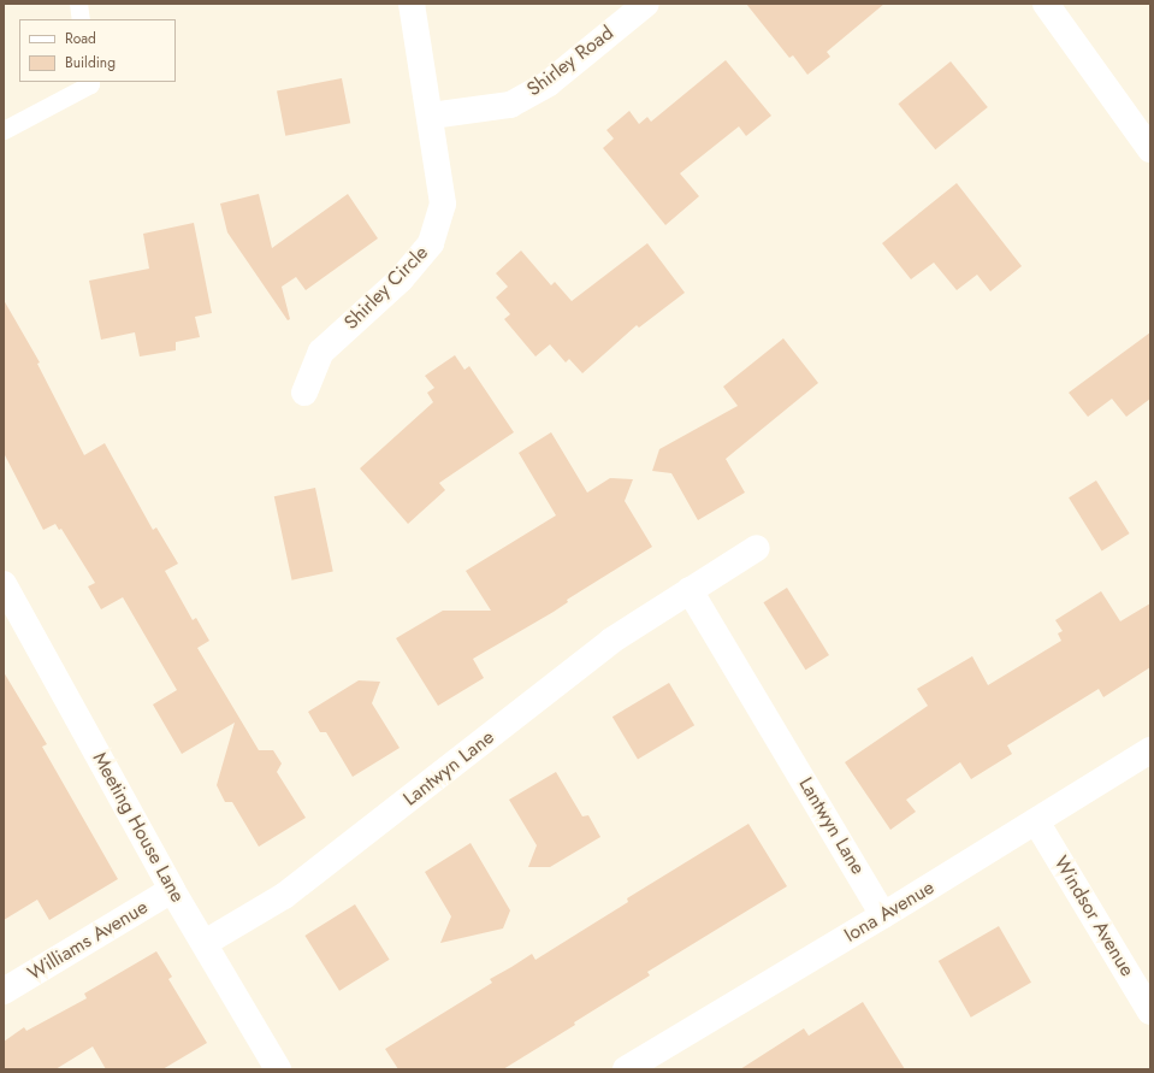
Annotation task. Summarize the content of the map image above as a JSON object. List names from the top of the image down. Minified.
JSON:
{"streets":{"street":["Shirley Road","Shirley Circle","Lantwyn Lane","Meeting House Lane","Iona Avenue","Windsor Avenue","Williams Avenue"]},"crossings":[["Shirley Road","Shirley Circle"],["Lantwyn Lane","Meeting House Lane"],["Lantwyn Lane","Iona Avenue"],["Meeting House Lane","Williams Avenue"],["Iona Avenue","Windsor Avenue"]],"legend":["Road","Building"]}
